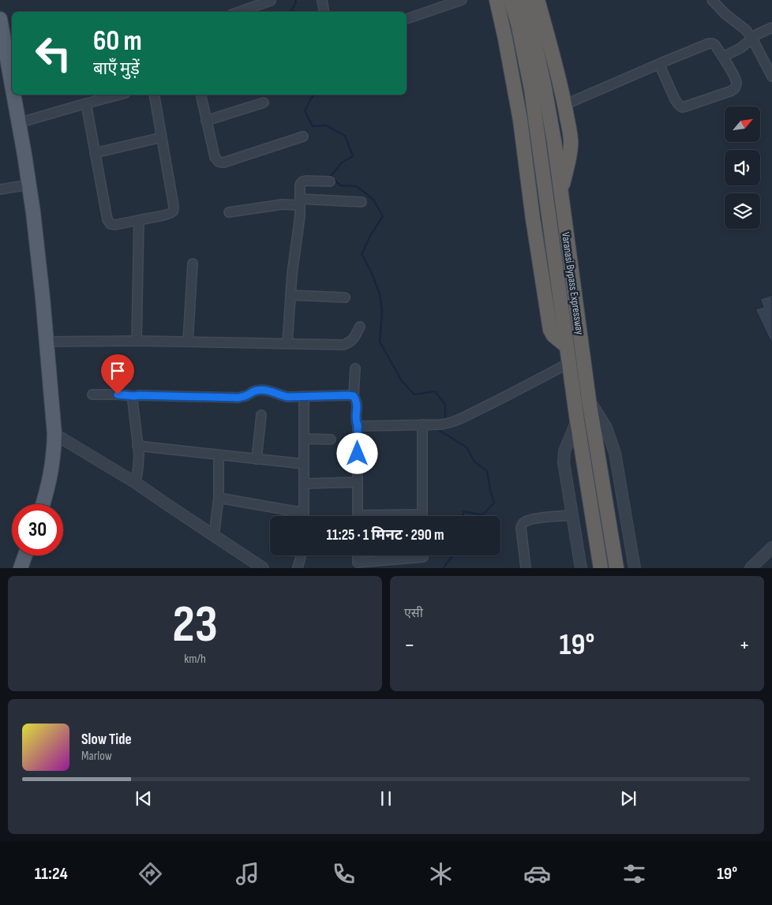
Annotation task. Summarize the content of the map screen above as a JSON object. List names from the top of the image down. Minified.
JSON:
{"streets":{"highway":["Varanasi Bypass Expressway"]},"north":"top right","page":{"turn":["60 m","बाएँ मुड़ें"],"limit":"30","trip":"11:25 · 1 मिनट · 290 m","tile":[["23","km/h"],"एसी"],"heat":["−","19°","+"],"song":["Slow Tide","Marlow"],"tabs":["11:24","19°"]}}
